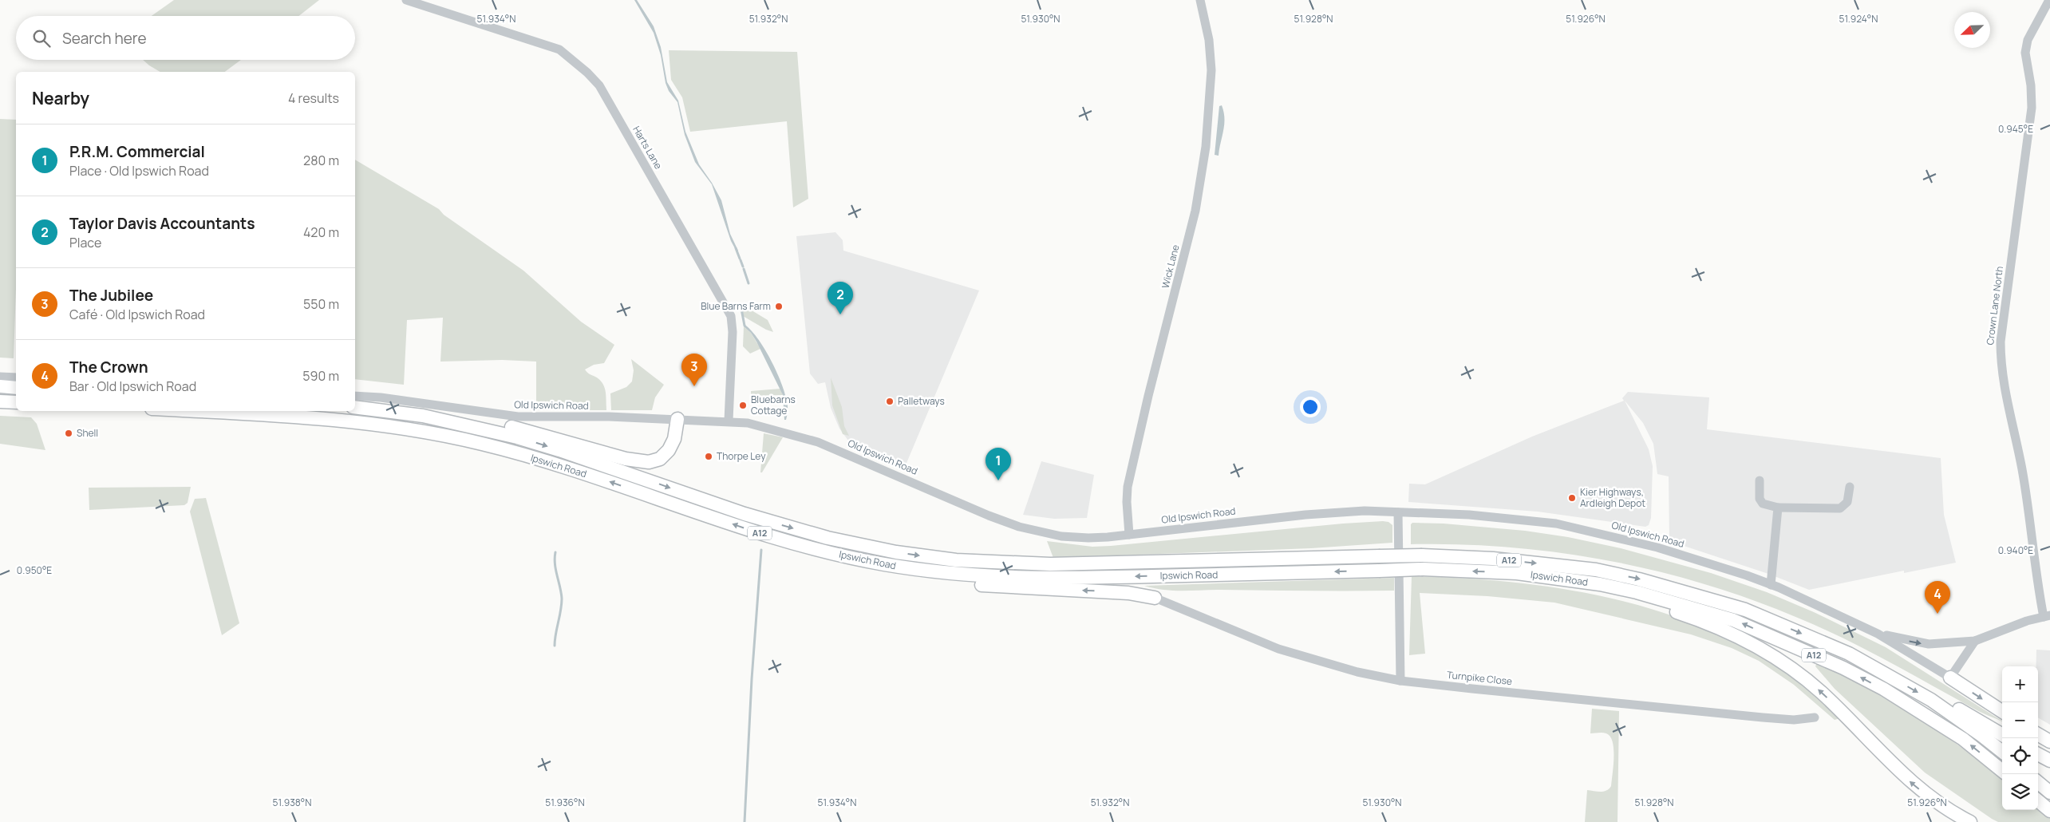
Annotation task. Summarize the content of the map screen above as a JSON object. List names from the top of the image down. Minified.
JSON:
{"streets":{"highway":["Ipswich Road","A12"],"street":["Harts Lane","Wick Lane","Crown Lane North","Old Ipswich Road","Turnpike Close"]},"crossings":[["Harts Lane","Old Ipswich Road"],["Wick Lane","Old Ipswich Road"],["Crown Lane North","Old Ipswich Road"],["Old Ipswich Road","A12"],["Ipswich Road","A12"],["A12","Turnpike Close"]],"places":["Blue Barns Farm","Palletways","Bluebarns Cottage","Shell","Thorpe Ley","Kier Highways, Ardleigh Depot"],"north":"bottom left","page":{"search":"Search here","heading":["Nearby","4 results"],"list":[{"mark":"1","name":"P.R.M. Commercial","note":"Place · Old Ipswich Road","value":"280 m"},{"mark":"2","name":"Taylor Davis Accountants","note":"Place","value":"420 m"},{"mark":"3","name":"The Jubilee","note":"Café · Old Ipswich Road","value":"550 m"},{"mark":"4","name":"The Crown","note":"Bar · Old Ipswich Road","value":"590 m"}],"pins":["2","3","1","4"],"map_buttons":["+","−"]},"coordinates":["51.934°N","51.932°N","51.930°N","51.928°N","51.926°N","51.924°N","0.945°E","0.940°E","0.950°E","51.938°N","51.936°N"]}
